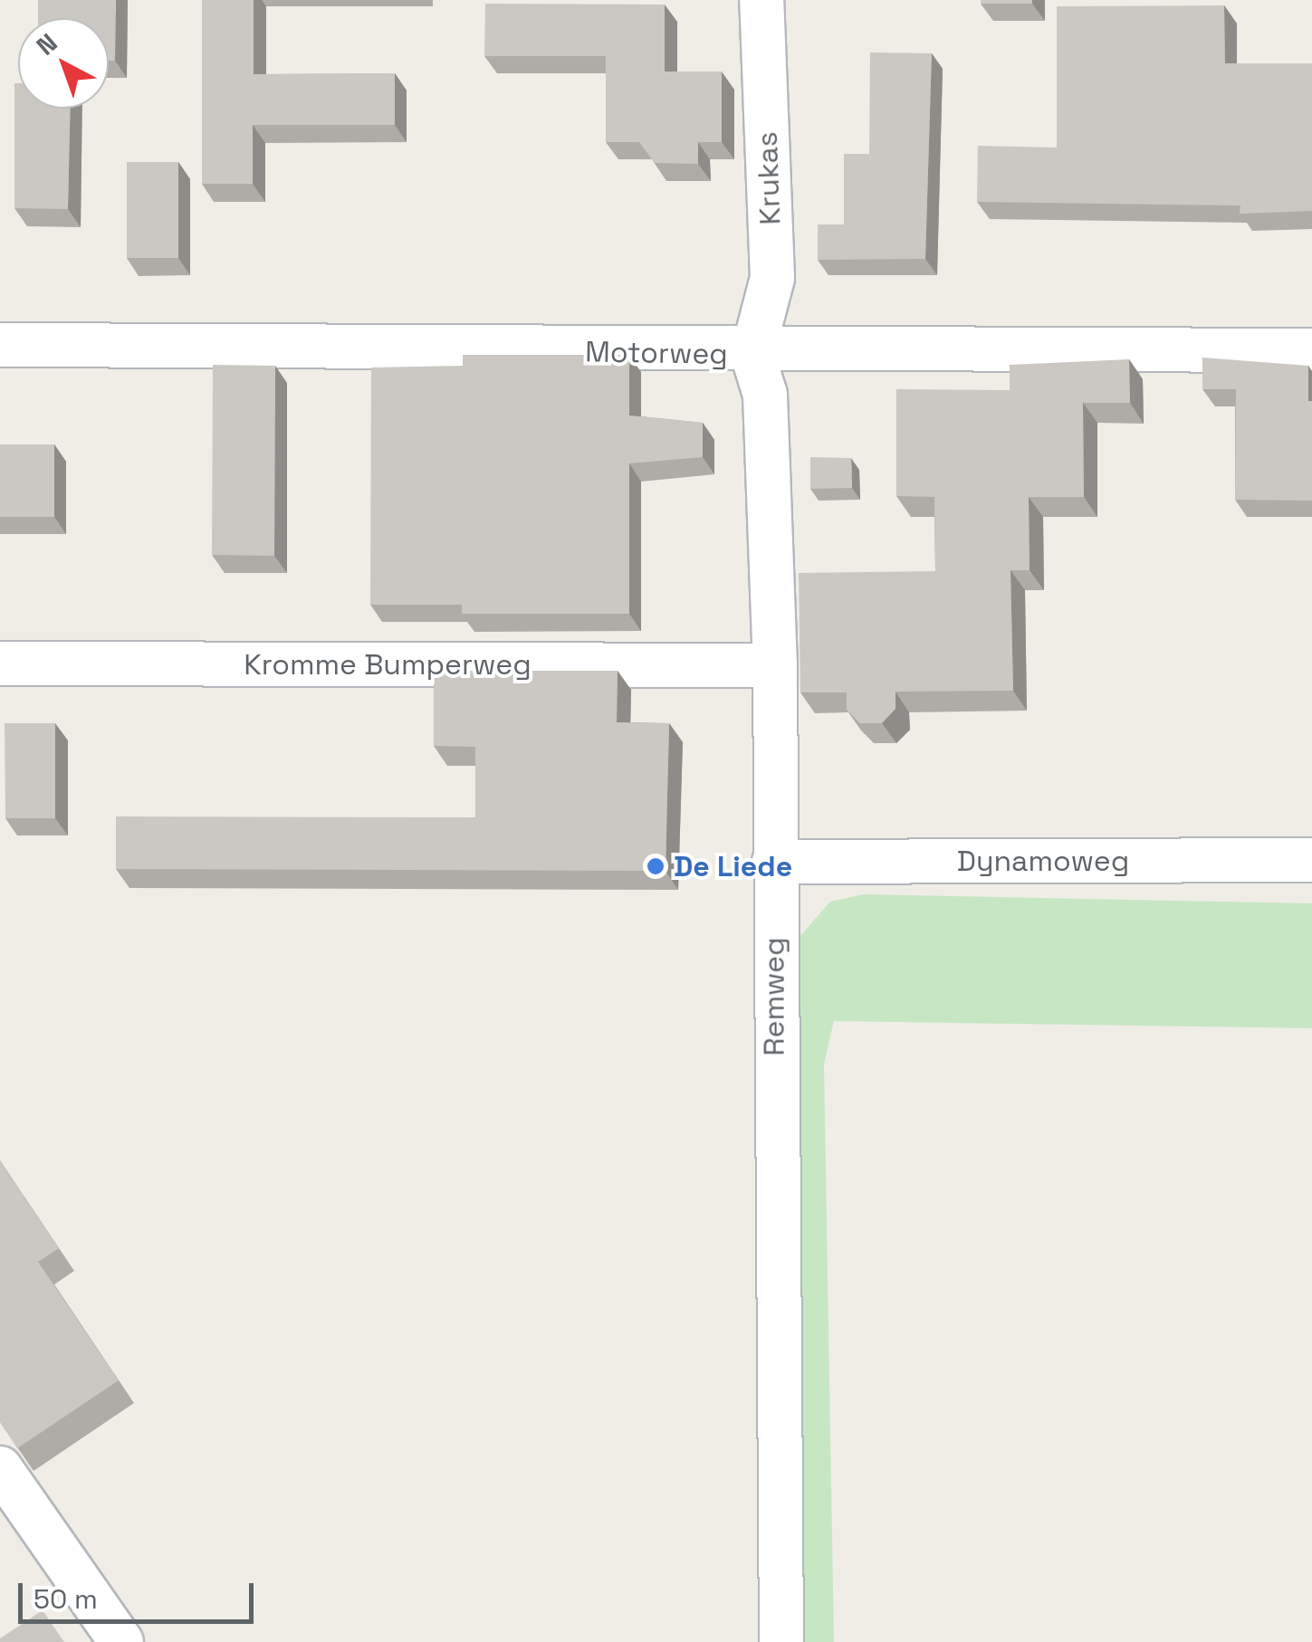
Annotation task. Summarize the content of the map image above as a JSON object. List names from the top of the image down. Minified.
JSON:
{"streets":{"street":["Krukas","Motorweg","Kromme Bumperweg","Dynamoweg","Remweg"]},"crossings":[["Krukas","Motorweg"],["Krukas","Remweg"],["Motorweg","Remweg"],["Kromme Bumperweg","Remweg"],["Dynamoweg","Remweg"]],"places":["De Liede"],"scale_bar":"50 m","north":"top left"}
